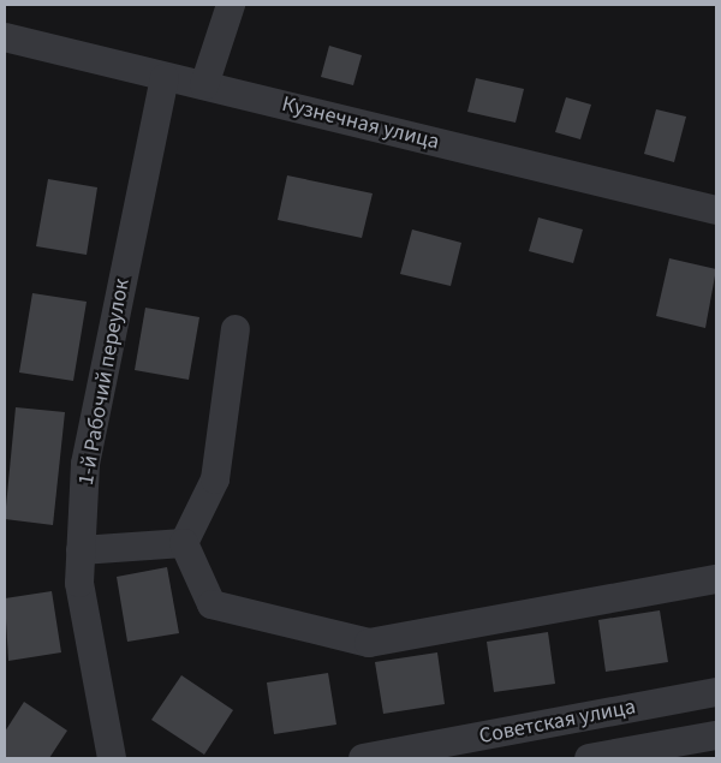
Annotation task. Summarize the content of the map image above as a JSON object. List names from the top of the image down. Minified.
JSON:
{"streets":{"street":["Кузнечная улица","1-й Рабочий переулок","Советская улица"]},"crossings":[["Кузнечная улица","1-й Рабочий переулок"]]}
